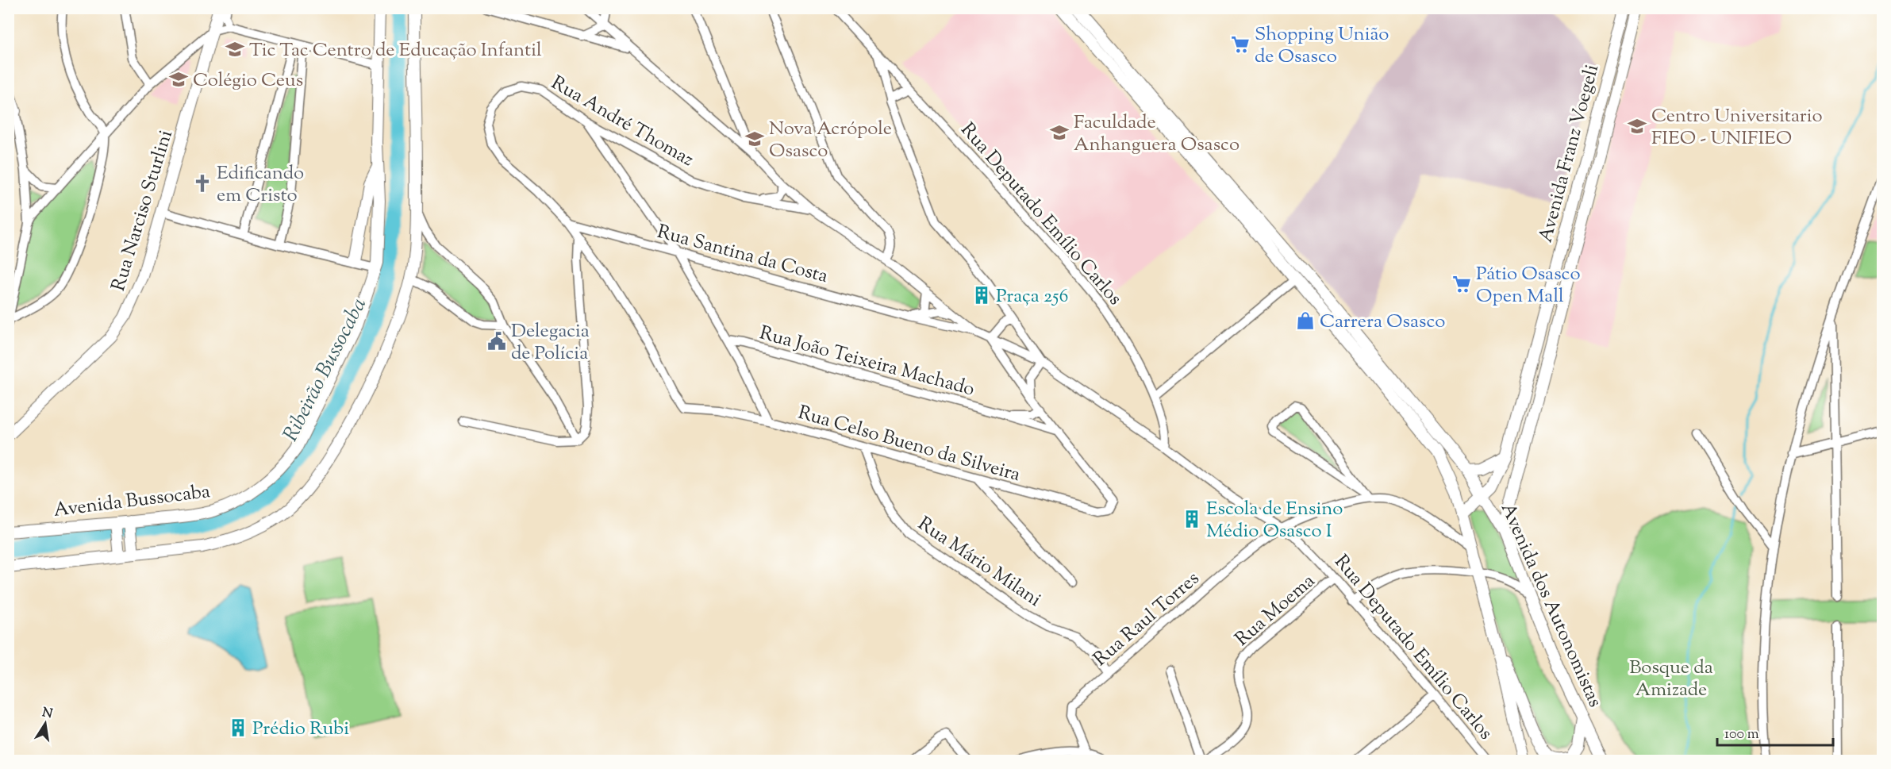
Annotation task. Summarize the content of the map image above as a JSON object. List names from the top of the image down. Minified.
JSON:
{"streets":{"main road":["Avenida Franz Voegeli","Rua Narciso Sturlini","Avenida Bussocaba","Avenida dos Autonomistas"],"street":["Rua André Thomaz","Rua Deputado Emílio Carlos","Rua Santina da Costa","Rua João Teixeira Machado","Rua Celso Bueno da Silveira","Rua Mário Milani","Rua Moema","Rua Raul Torres"]},"crossings":[["Rua André Thomaz","Rua Santina da Costa"],["Rua André Thomaz","Rua Celso Bueno da Silveira"],["Avenida Franz Voegeli","Avenida dos Autonomistas"],["Rua Deputado Emílio Carlos","Rua Moema"],["Rua Deputado Emílio Carlos","Rua Raul Torres"],["Rua João Teixeira Machado","Rua Celso Bueno da Silveira"],["Rua Celso Bueno da Silveira","Rua Mário Milani"],["Rua Mário Milani","Rua Raul Torres"]],"water":["Ribeirão Bussocaba"],"parks":["Bosque da Amizade"],"places":{"supermarket":["Shopping União de Osasco","Pátio Osasco Open Mall"],"school or university":["Tic Tac Centro de Educação Infantil","Colégio Ceus","Centro Universitario FIEO - UNIFIEO","Faculdade Anhanguera Osasco","Nova Acrópole Osasco"],"church":["Edificando em Cristo"],"building":["Praça 256","Escola de Ensino Médio Osasco I","Prédio Rubi"],"shop":["Carrera Osasco"],"public building":["Delegacia de Polícia"]},"scale_bar":"100 m","north":"top"}
